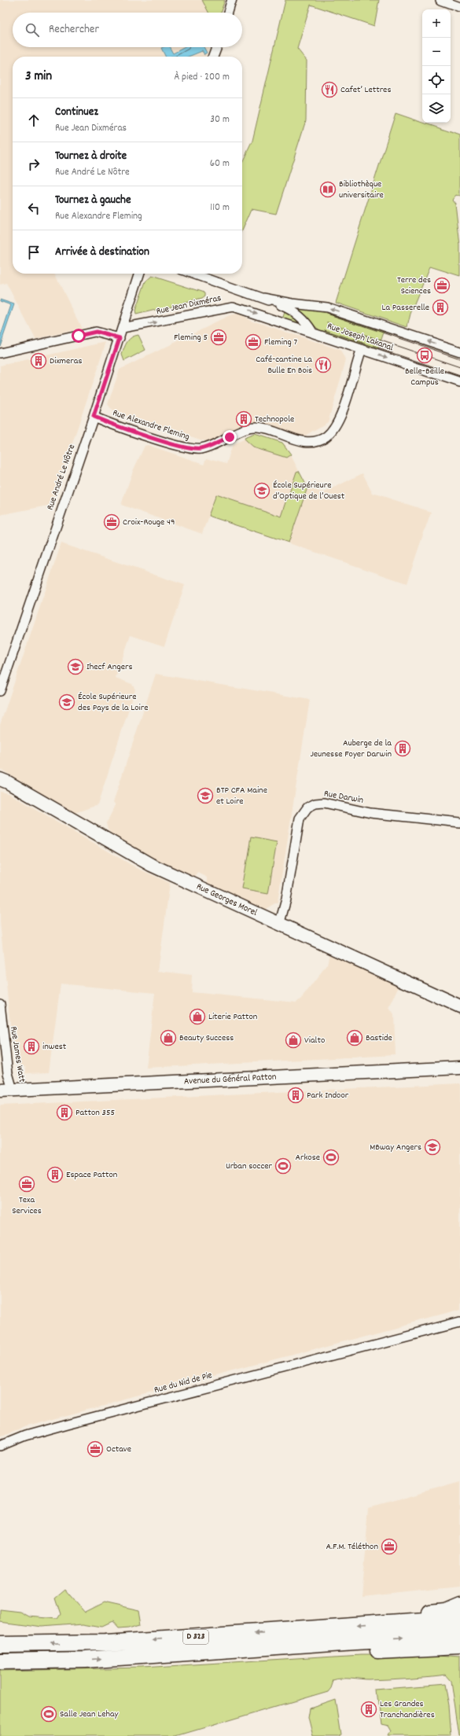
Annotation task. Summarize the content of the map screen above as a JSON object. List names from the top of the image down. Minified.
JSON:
{"streets":{"highway":["D 323"],"street":["Rue Jean Dixméras","Rue Joseph Lakanal","Rue Alexandre Fleming","Rue André Le Nôtre","Rue Darwin","Rue Georges Morel","Rue James Watt","Avenue du Général Patton","Rue du Nid de Pie"]},"crossings":[["Rue Jean Dixméras","Rue Joseph Lakanal"],["Rue Jean Dixméras","Rue André Le Nôtre"],["Rue Joseph Lakanal","Rue Alexandre Fleming"],["Rue Alexandre Fleming","Rue André Le Nôtre"],["Rue Darwin","Rue Georges Morel"],["Rue James Watt","Avenue du Général Patton"]],"one_way":["Rue Jean Dixméras"],"places":{"restaurant":["Cafet’ Lettres","Café-cantine La Bulle En Bois"],"library":["Bibliothèque universitaire"],"office":["Terre des Sciences","Fleming 5","Fleming 7","Croix-Rouge 49","Texa Services","Octave","A.F.M. Téléthon"],"building":["La Passerelle","Dixmeras","Technopole","Auberge de la Jeunesse Foyer Darwin","inwest","Park Indoor","Patton 355","Espace Patton","Les Grandes Tranchandières"],"bus stop":["Belle-Beille Campus"],"school or university":["École Supérieure d’Optique de l’Ouest","Ihecf Angers","École Supérieure des Pays de la Loire","BTP CFA Maine et Loire","MBway Angers"],"shop":["Literie Patton","Beauty Success","Bastide","Vialto"],"sports":["Arkose","Urban soccer","Salle Jean Lehay"]},"page":{"map_buttons":["+","−"],"search":"Rechercher","heading":["3 min","À pied · 200 m"],"list":[["Continuez","Rue Jean Dixméras","30 m"],["Tournez à droite","Rue André Le Nôtre","60 m"],["Tournez à gauche","Rue Alexandre Fleming","110 m"],"Arrivée à destination"]}}
